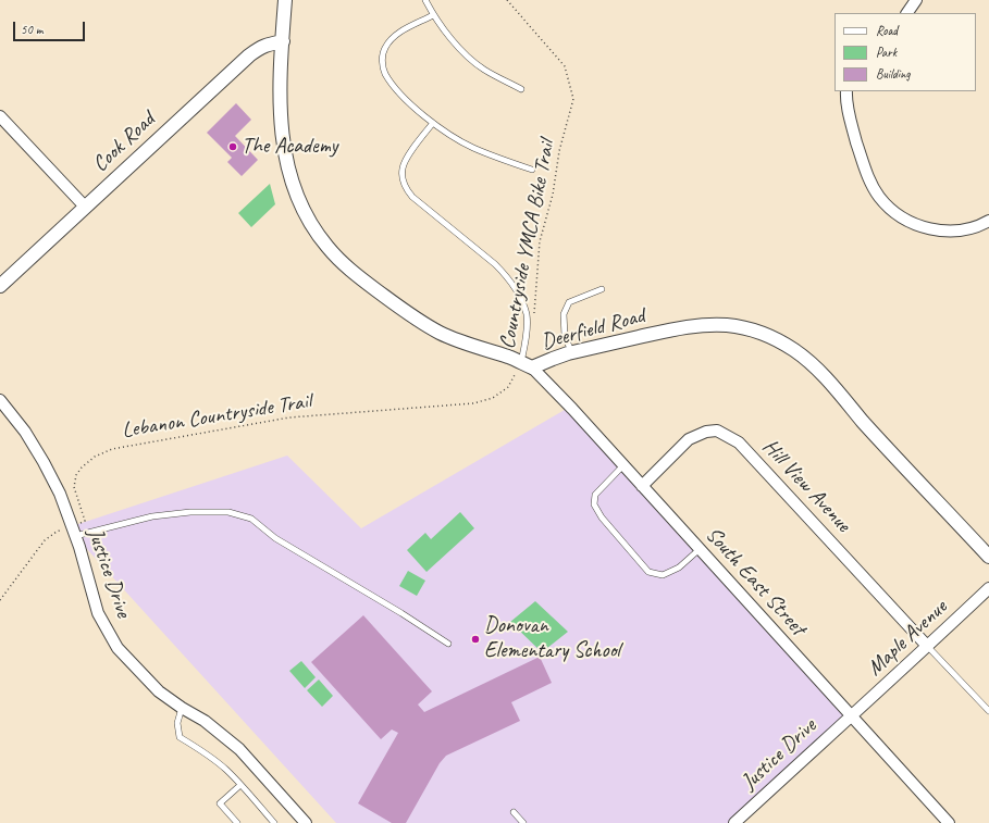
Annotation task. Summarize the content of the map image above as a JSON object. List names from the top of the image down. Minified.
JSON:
{"streets":{"street":["Cook Road","Deerfield Road","Hill View Avenue","Justice Drive","South East Street","Maple Avenue"],"path":["Countryside YMCA Bike Trail","Lebanon Countryside Trail"]},"crossings":[["Cook Road","Deerfield Road"],["Deerfield Road","Lebanon Countryside Trail"],["Deerfield Road","South East Street"],["Lebanon Countryside Trail","Justice Drive"],["Lebanon Countryside Trail","South East Street"],["Hill View Avenue","South East Street"],["Hill View Avenue","Maple Avenue"],["Justice Drive","South East Street"],["Justice Drive","Maple Avenue"],["South East Street","Maple Avenue"]],"places":["The Academy","Donovan Elementary School"],"legend":["Road","Park","Building"],"scale_bar":"50 m"}
